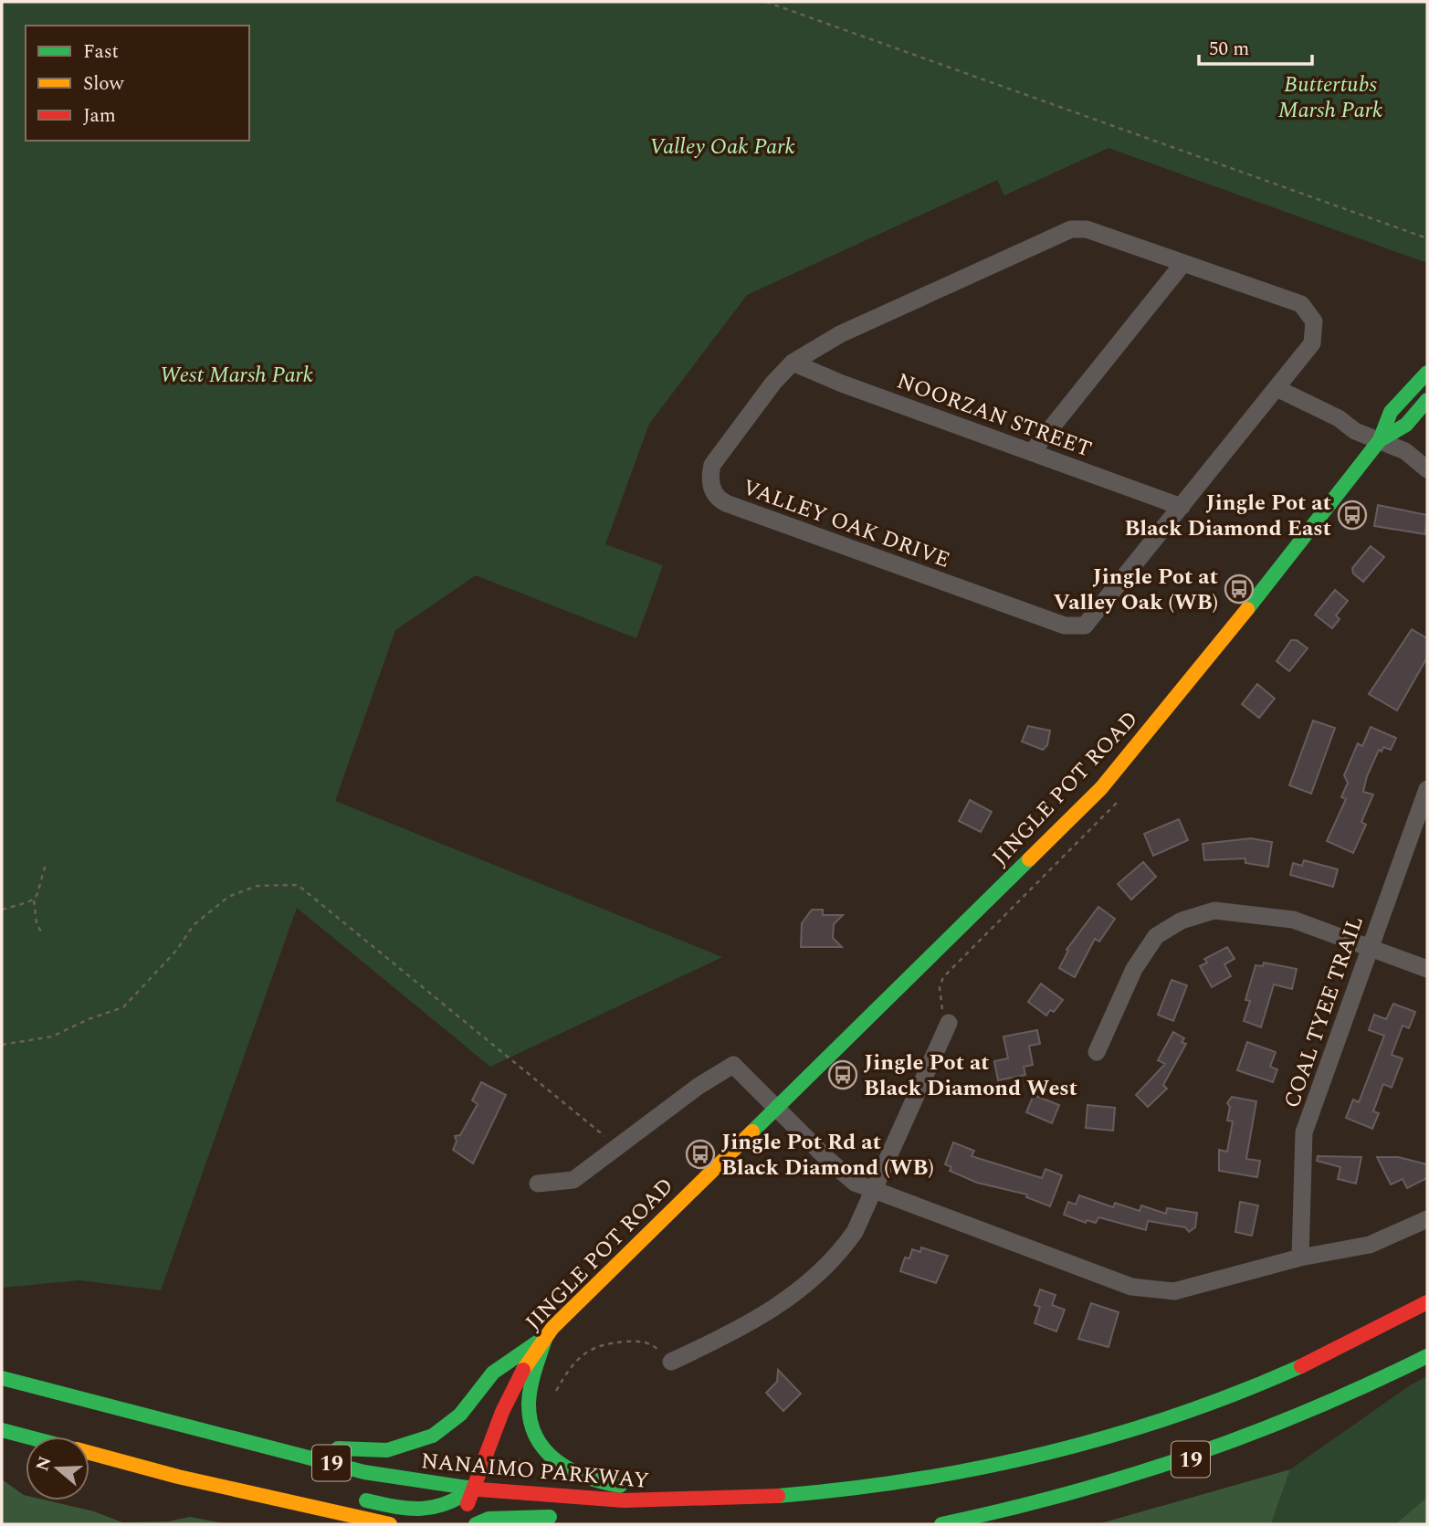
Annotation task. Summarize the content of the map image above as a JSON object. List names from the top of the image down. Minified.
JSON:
{"streets":{"main road":["JINGLE POT ROAD","19","NANAIMO PARKWAY"],"street":["NOORZAN STREET","VALLEY OAK DRIVE","COAL TYEE TRAIL"]},"crossings":[["NOORZAN STREET","VALLEY OAK DRIVE"],["JINGLE POT ROAD","NANAIMO PARKWAY"]],"parks":["Buttertubs Marsh Park","Valley Oak Park","West Marsh Park"],"places":{"bus stop":["Jingle Pot at Black Diamond East","Jingle Pot at Valley Oak (WB)","Jingle Pot at Black Diamond West","Jingle Pot Rd at Black Diamond (WB)"]},"legend":["Fast","Slow","Jam"],"scale_bar":"50 m","north":"left"}
